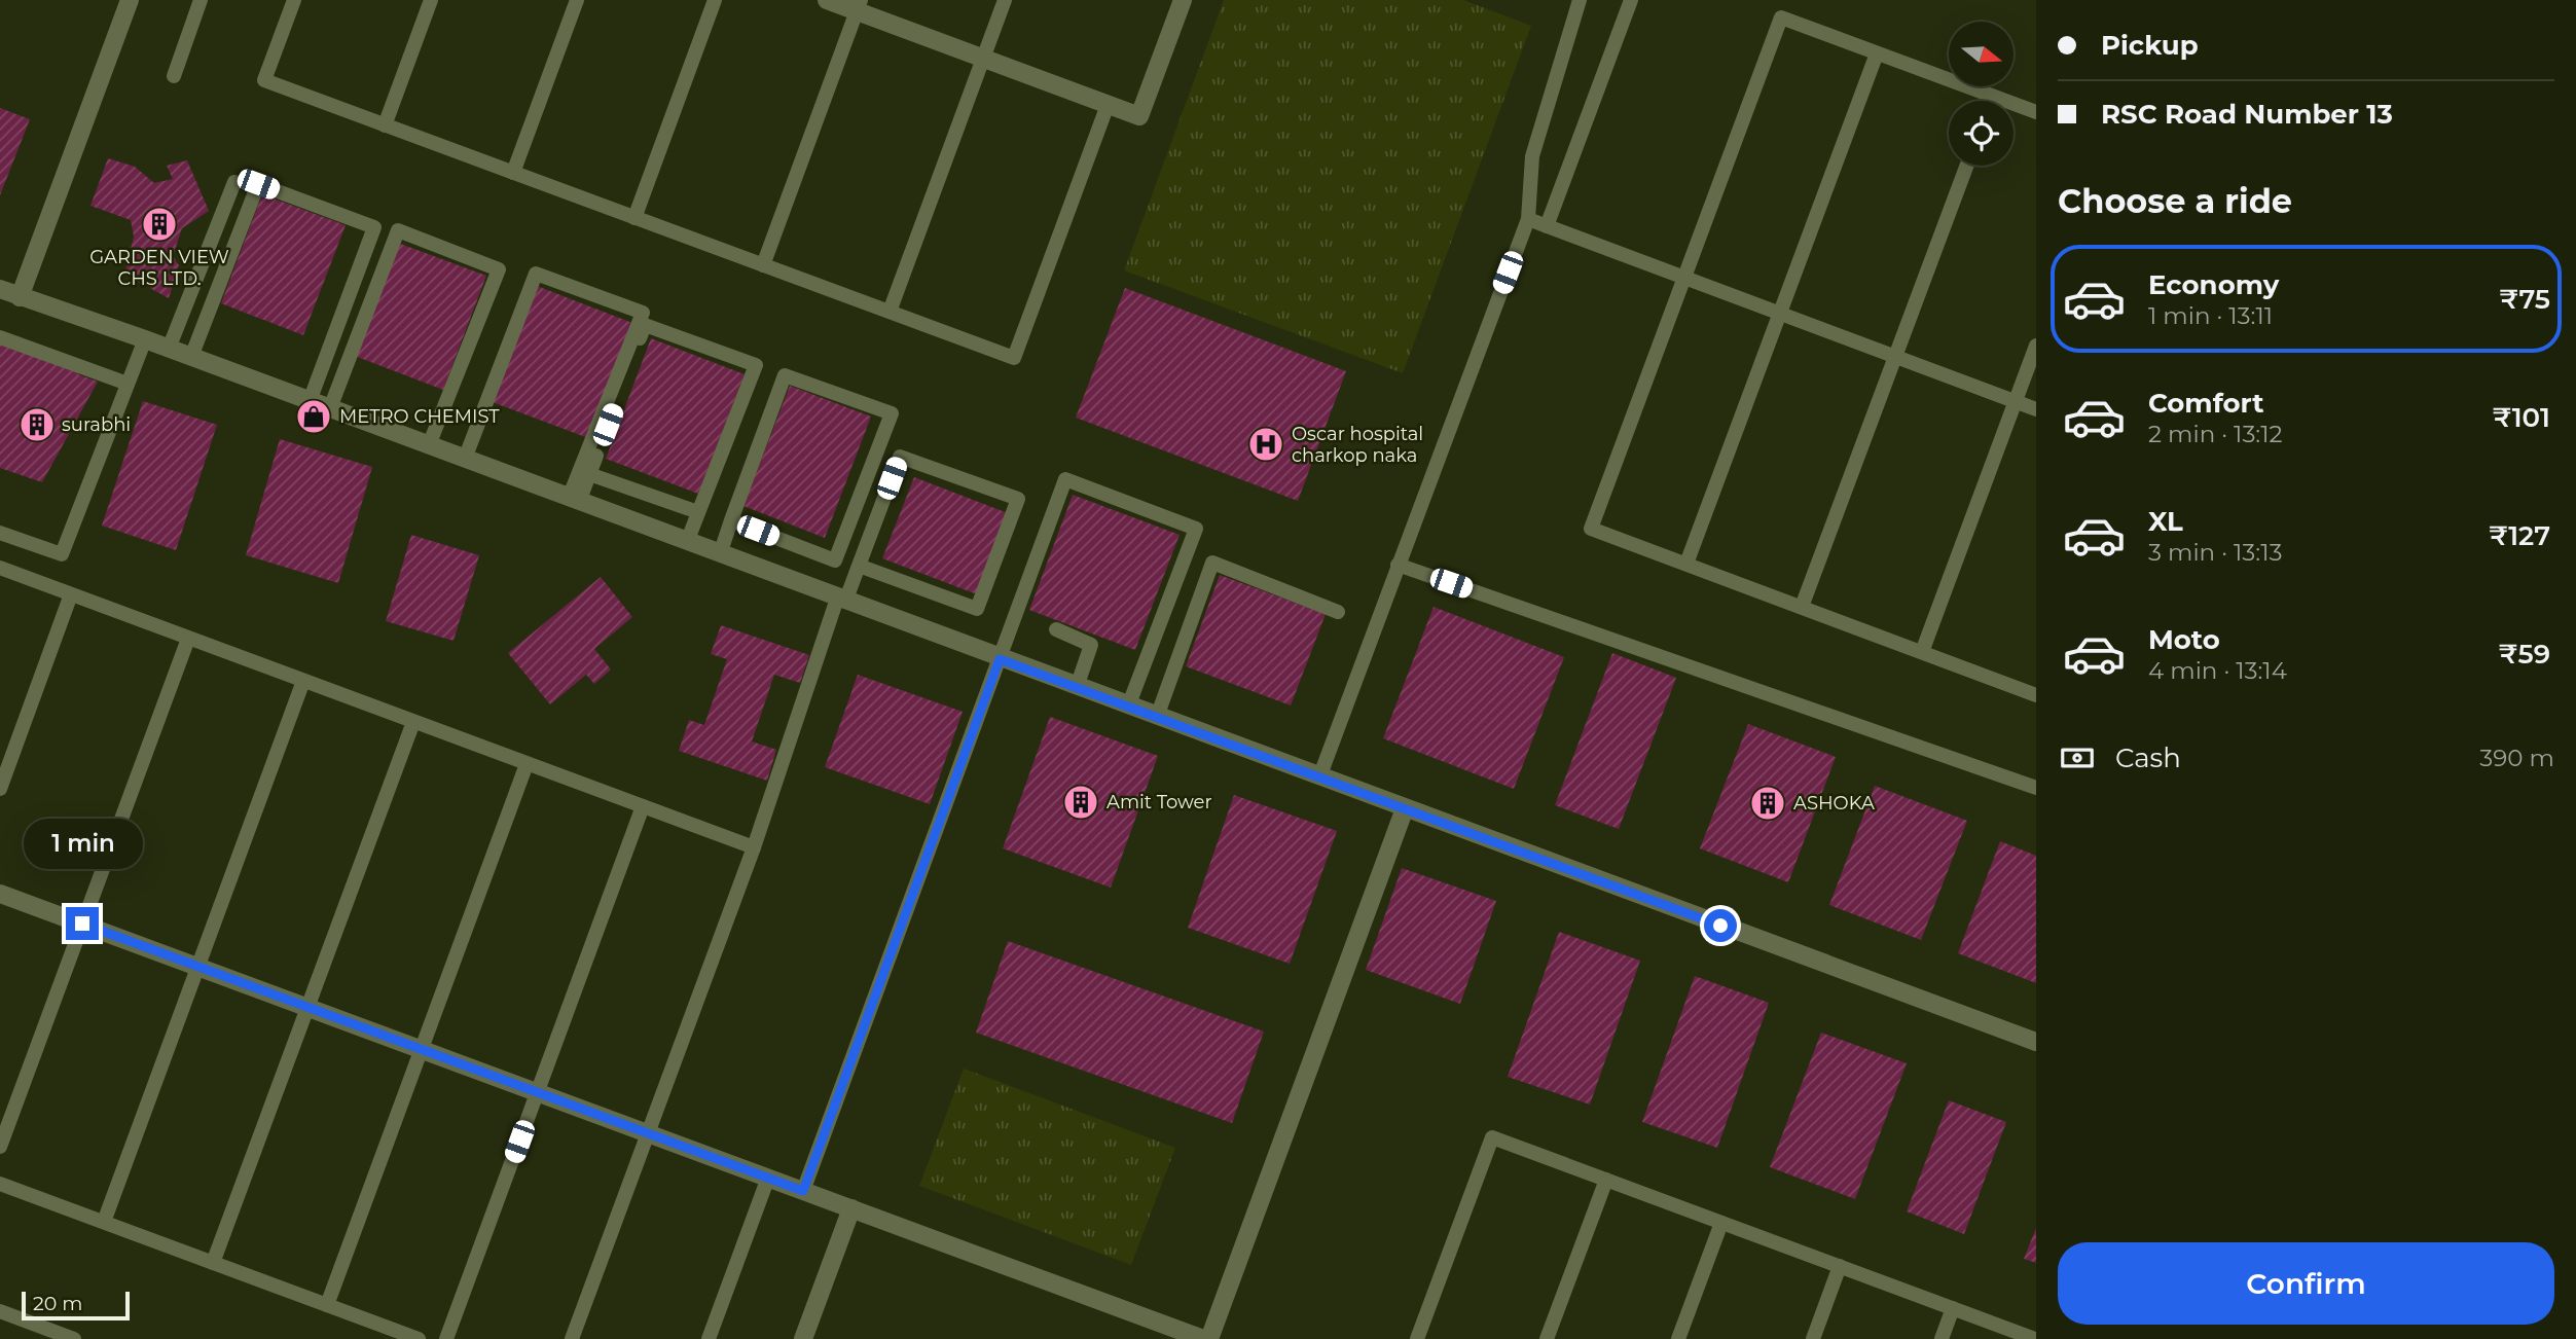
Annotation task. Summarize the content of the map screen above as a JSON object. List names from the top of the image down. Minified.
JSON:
{"places":{"building":["GARDEN VIEW CHS LTD.","surabhi","Amit Tower","ASHOKA"],"shop":["METRO CHEMIST"],"hospital":["Oscar hospital charkop naka"]},"scale_bar":"20 m","north":"right","page":{"banner":["Pickup","RSC Road Number 13"],"heading":"Choose a ride","list":[{"name":"Economy","note":"1 min · 13:11","value":"₹75"},{"name":"Comfort","note":"2 min · 13:12","value":"₹101"},{"name":"XL","note":"3 min · 13:13","value":"₹127"},{"name":"Moto","note":"4 min · 13:14","value":"₹59"}],"pay":["Cash","390 m"],"bubble":"1 min","buttons":"Confirm","scale":"20 m"}}
